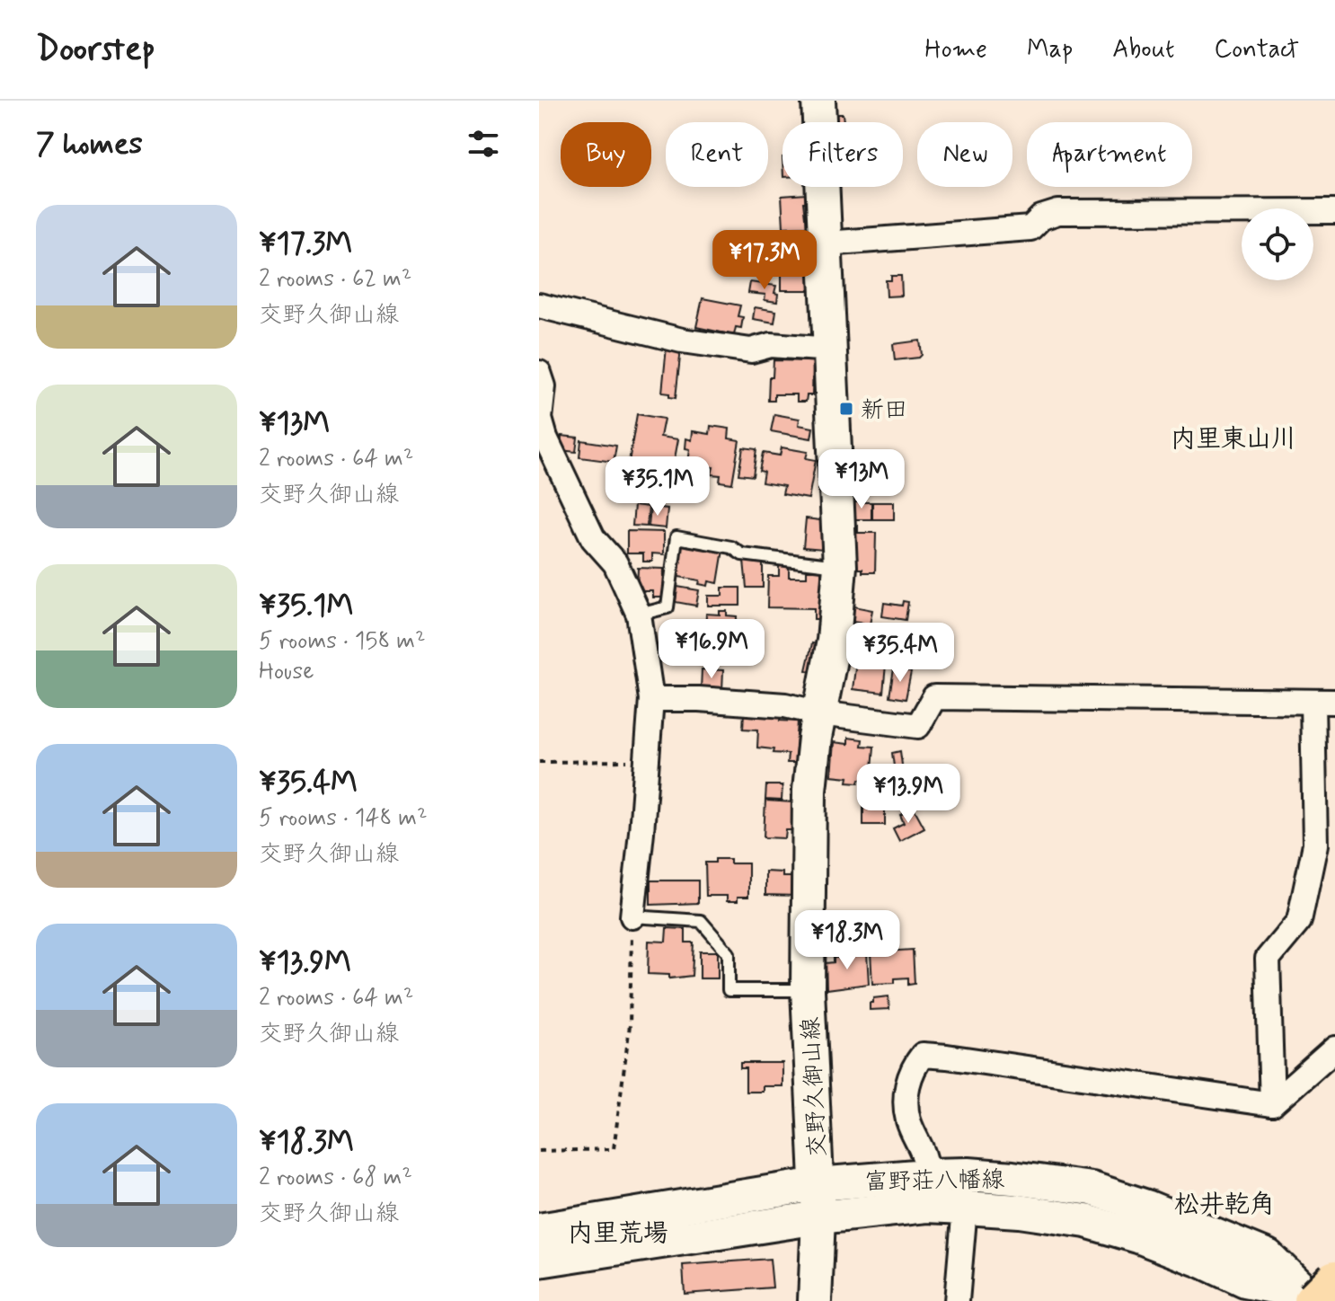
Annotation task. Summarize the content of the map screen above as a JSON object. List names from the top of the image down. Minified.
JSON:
{"streets":{"main road":["交野久御山線","富野荘八幡線"]},"crossings":[["交野久御山線","富野荘八幡線"]],"districts":["内里東山川","松井乾角","内里荒場"],"places":{"transit":["新田"]},"page":{"header":"Doorstep","nav":["Home","Map","About","Contact"],"heading":"7 homes","chip":["Buy","Rent","Filters","New","Apartment"],"list":[{"name":"¥17.3M","note":"2 rooms · 62 m² · 交野久御山線"},{"name":"¥13M","note":"2 rooms · 64 m² · 交野久御山線"},{"name":"¥35.1M","note":"5 rooms · 158 m² · House"},{"name":"¥35.4M","note":"5 rooms · 148 m² · 交野久御山線"},{"name":"¥13.9M","note":"2 rooms · 64 m² · 交野久御山線"},{"name":"¥18.3M","note":"2 rooms · 68 m² · 交野久御山線"}],"price":["¥17.3M","¥13M","¥35.1M","¥16.9M","¥35.4M","¥13.9M","¥18.3M"]}}
